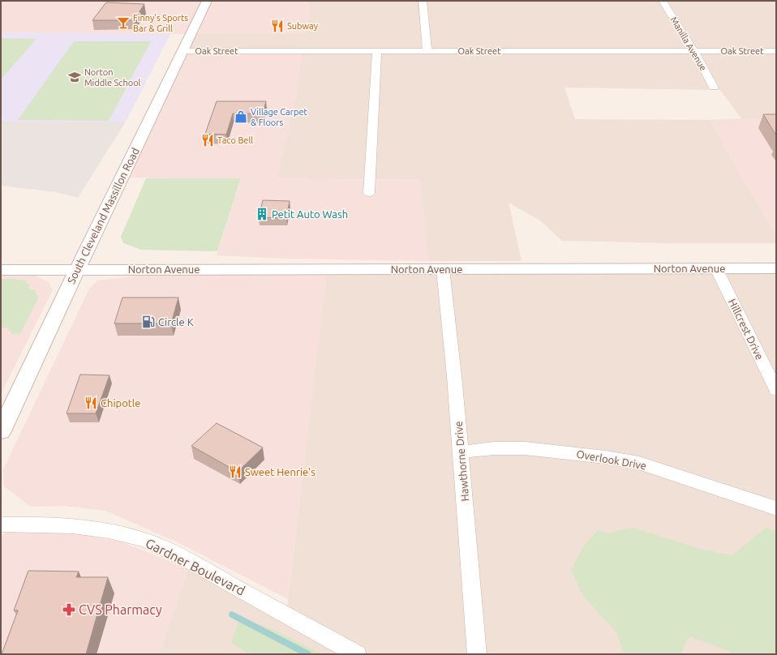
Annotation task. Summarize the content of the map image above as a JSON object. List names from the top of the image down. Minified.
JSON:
{"streets":{"main road":["South Cleveland Massillon Road","Norton Avenue"],"street":["Manilla Avenue","Oak Street","Hillcrest Drive","Overlook Drive","Hawthorne Drive","Gardner Boulevard"]},"crossings":[["Manilla Avenue","Oak Street"],["Oak Street","South Cleveland Massillon Road"],["South Cleveland Massillon Road","Norton Avenue"],["Norton Avenue","Hillcrest Drive"],["Norton Avenue","Hawthorne Drive"],["Overlook Drive","Hawthorne Drive"]],"places":{"bar":["Finny's Sports Bar & Grill"],"restaurant":["Subway","Taco Bell","Chipotle","Sweet Henrie's"],"school or university":["Norton Middle School"],"shop":["Village Carpet & Floors"],"building":["Petit Auto Wash"],"fuel station":["Circle K"],"pharmacy":["CVS Pharmacy"]}}
